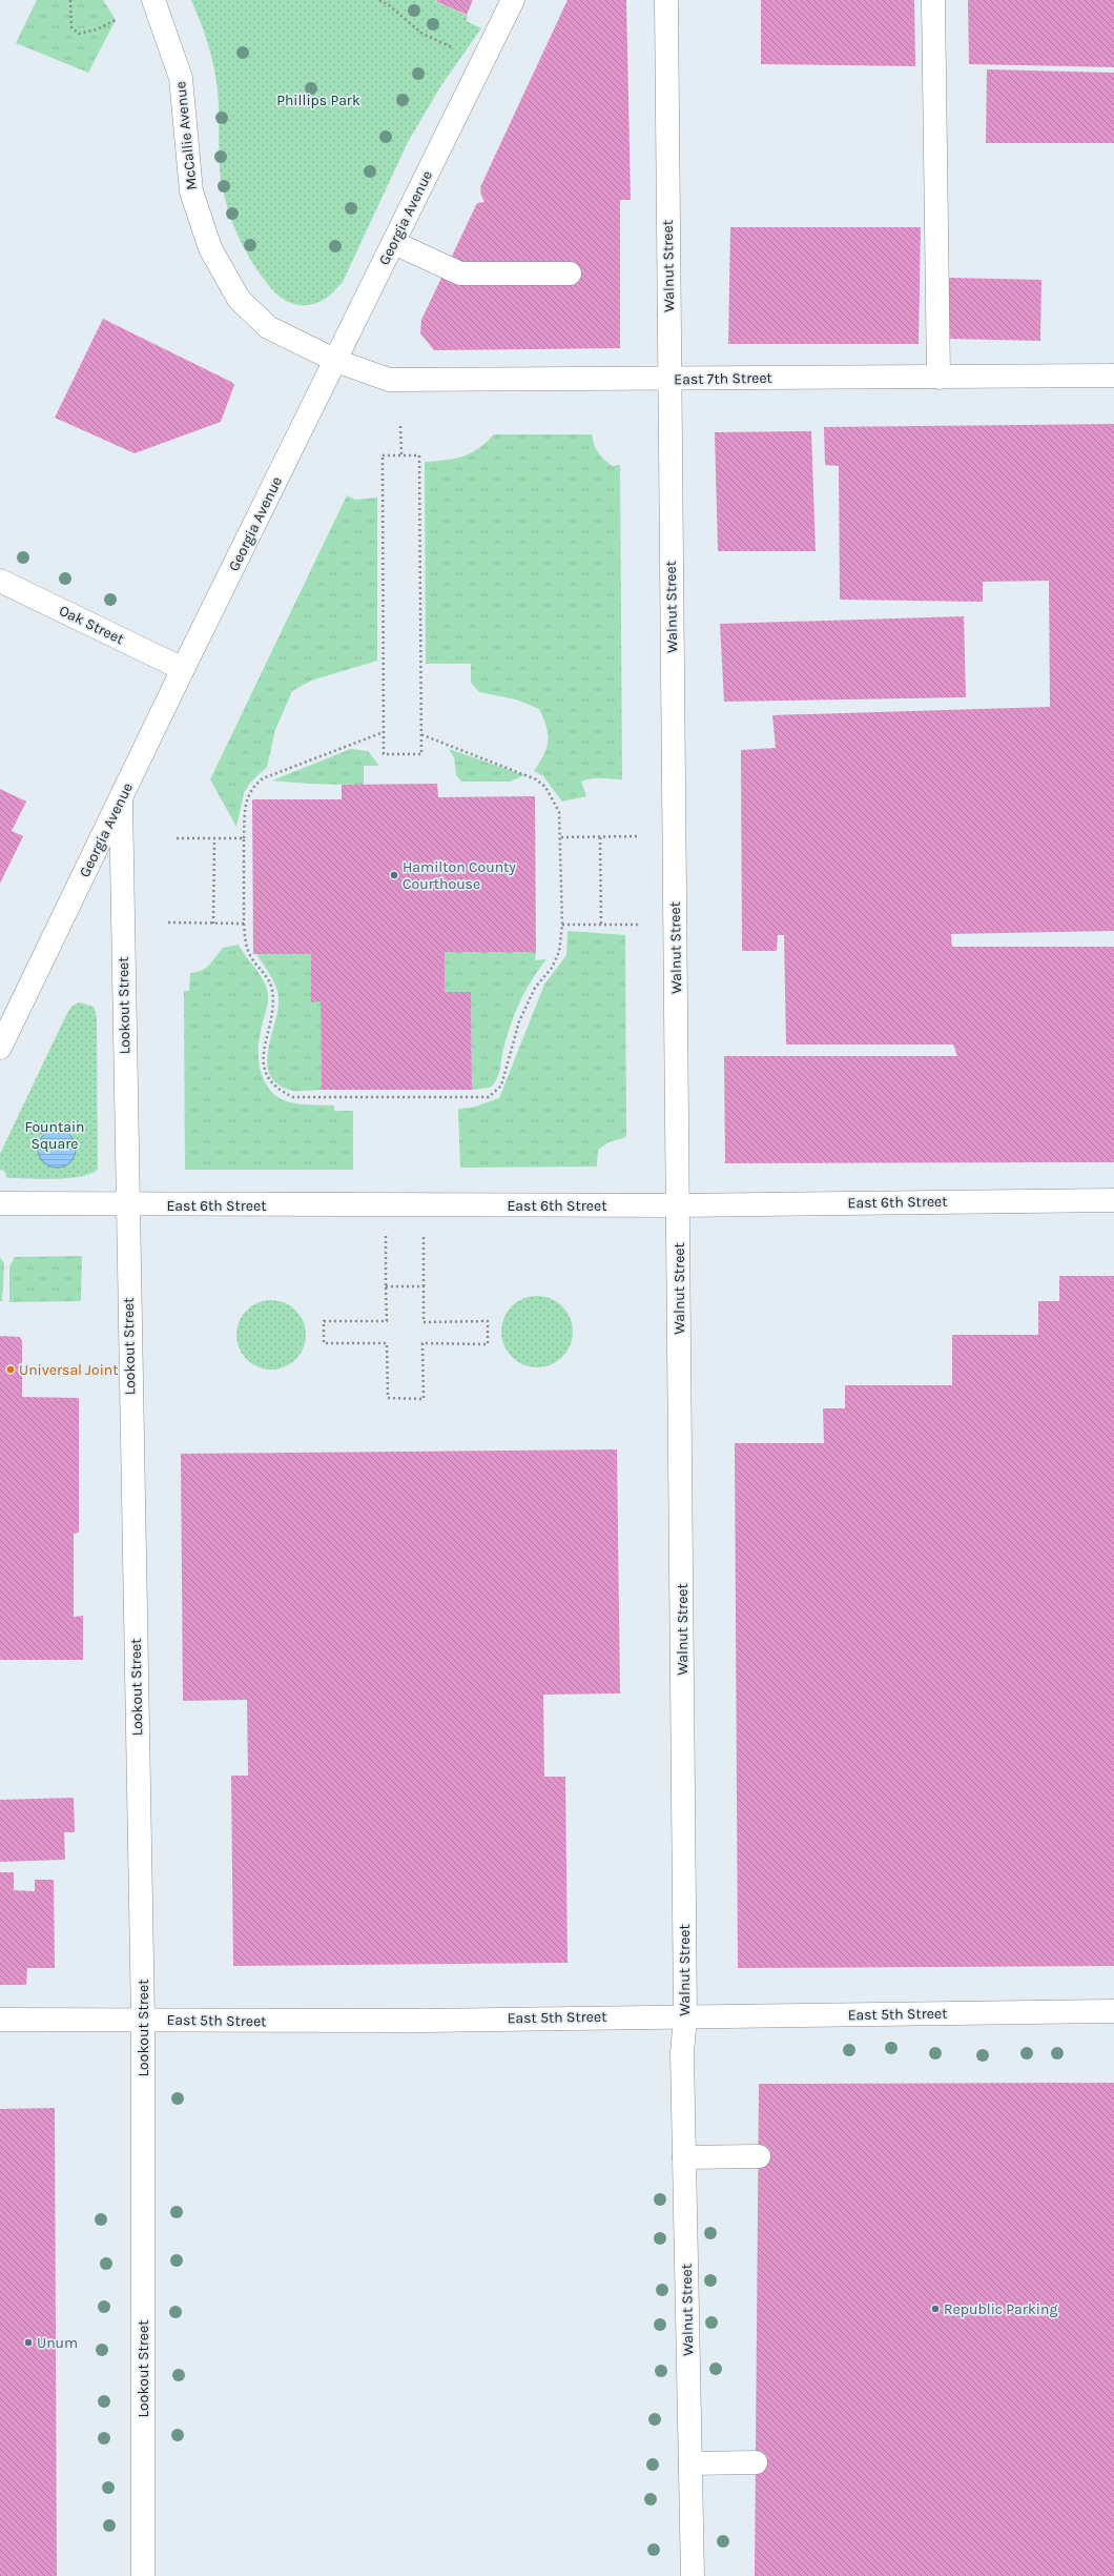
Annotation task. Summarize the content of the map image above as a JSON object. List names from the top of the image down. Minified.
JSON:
{"streets":{"street":["McCallie Avenue","Georgia Avenue","Walnut Street","East 7th Street","Oak Street","Lookout Street","East 6th Street","East 5th Street"]},"crossings":[["McCallie Avenue","Georgia Avenue"],["McCallie Avenue","East 7th Street"],["Georgia Avenue","East 7th Street"],["Georgia Avenue","Oak Street"],["Georgia Avenue","Lookout Street"],["Walnut Street","East 7th Street"],["Walnut Street","East 6th Street"],["Walnut Street","East 5th Street"],["Lookout Street","East 6th Street"],["Lookout Street","East 5th Street"]],"parks":["Phillips Park","Fountain Square"],"places":["Hamilton County Courthouse","Universal Joint","Republic Parking","Unum"]}
